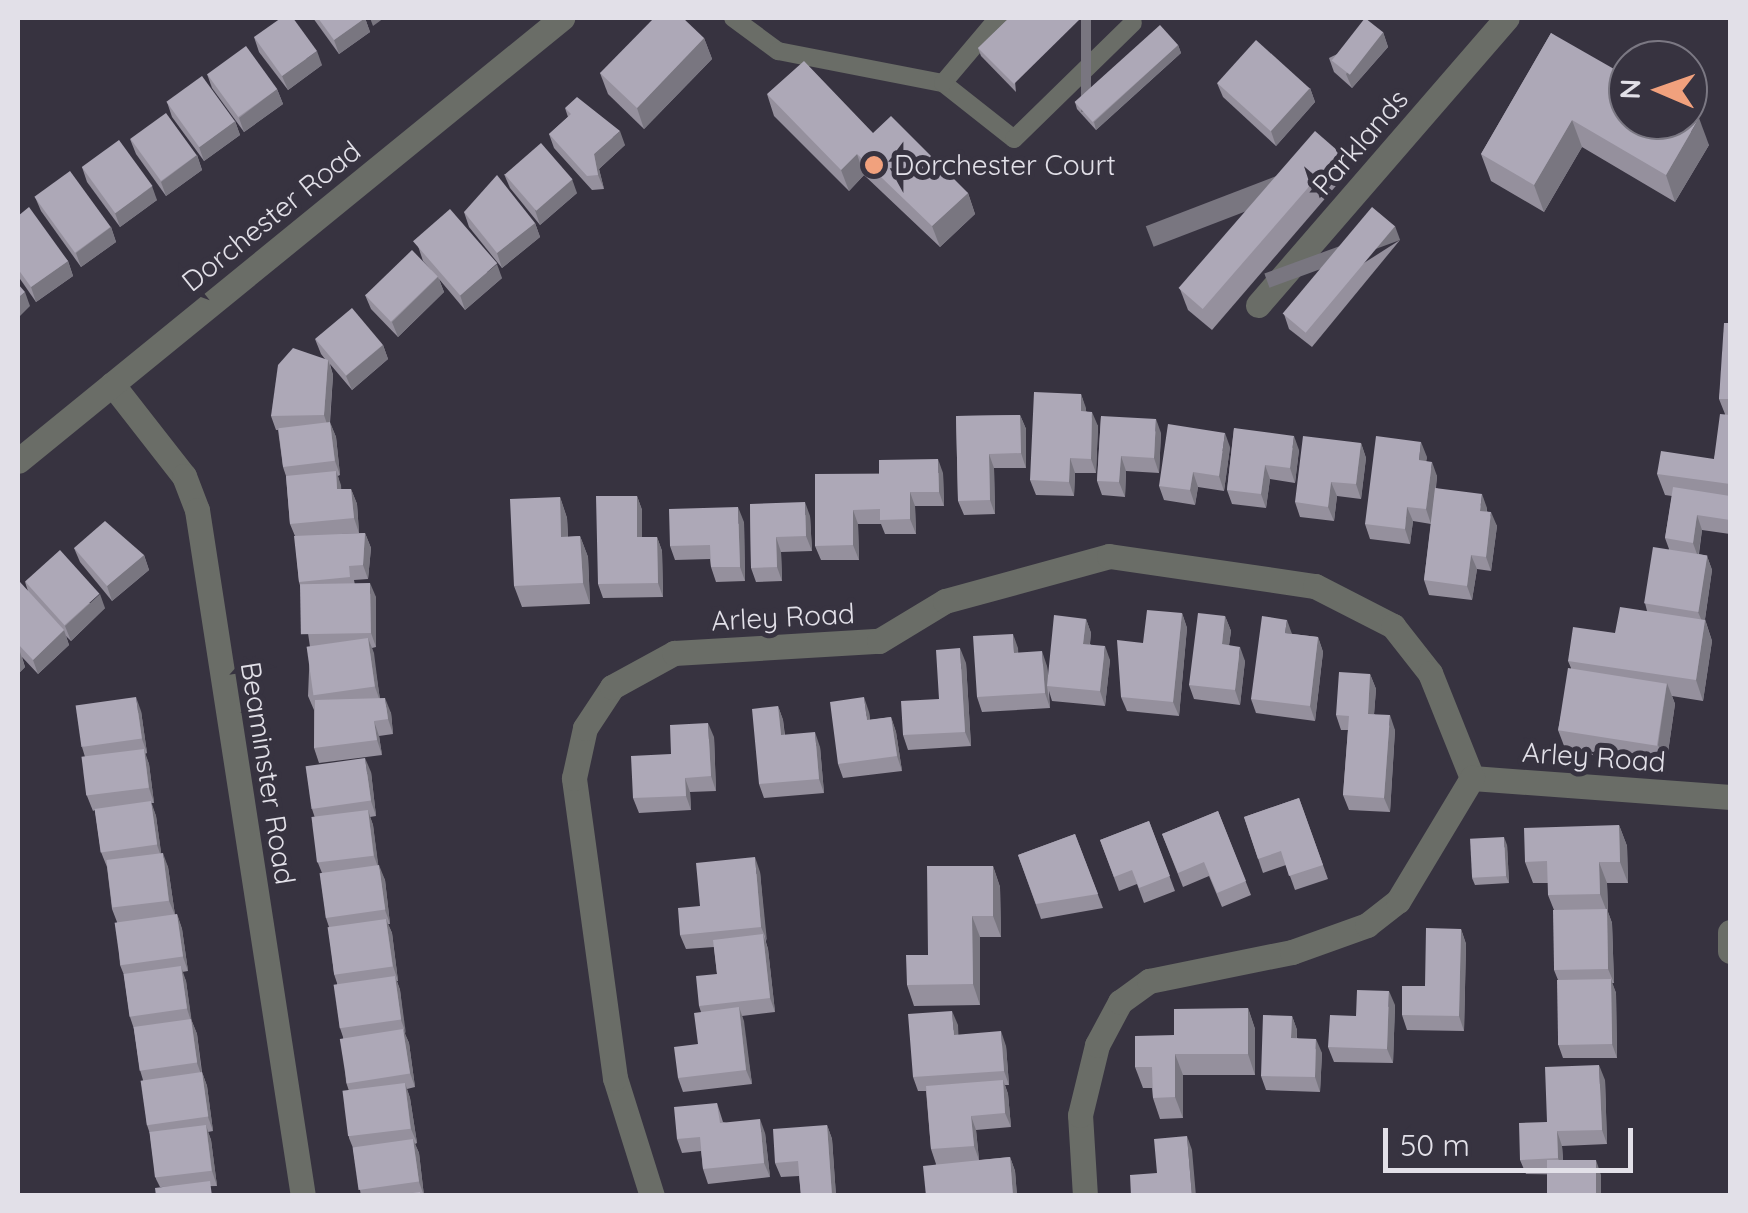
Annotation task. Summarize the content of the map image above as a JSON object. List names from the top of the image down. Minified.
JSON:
{"streets":{"street":["Parklands","Dorchester Road","Arley Road","Beaminster Road"]},"crossings":[["Dorchester Road","Beaminster Road"]],"places":["Dorchester Court"],"scale_bar":"50 m","north":"left"}
